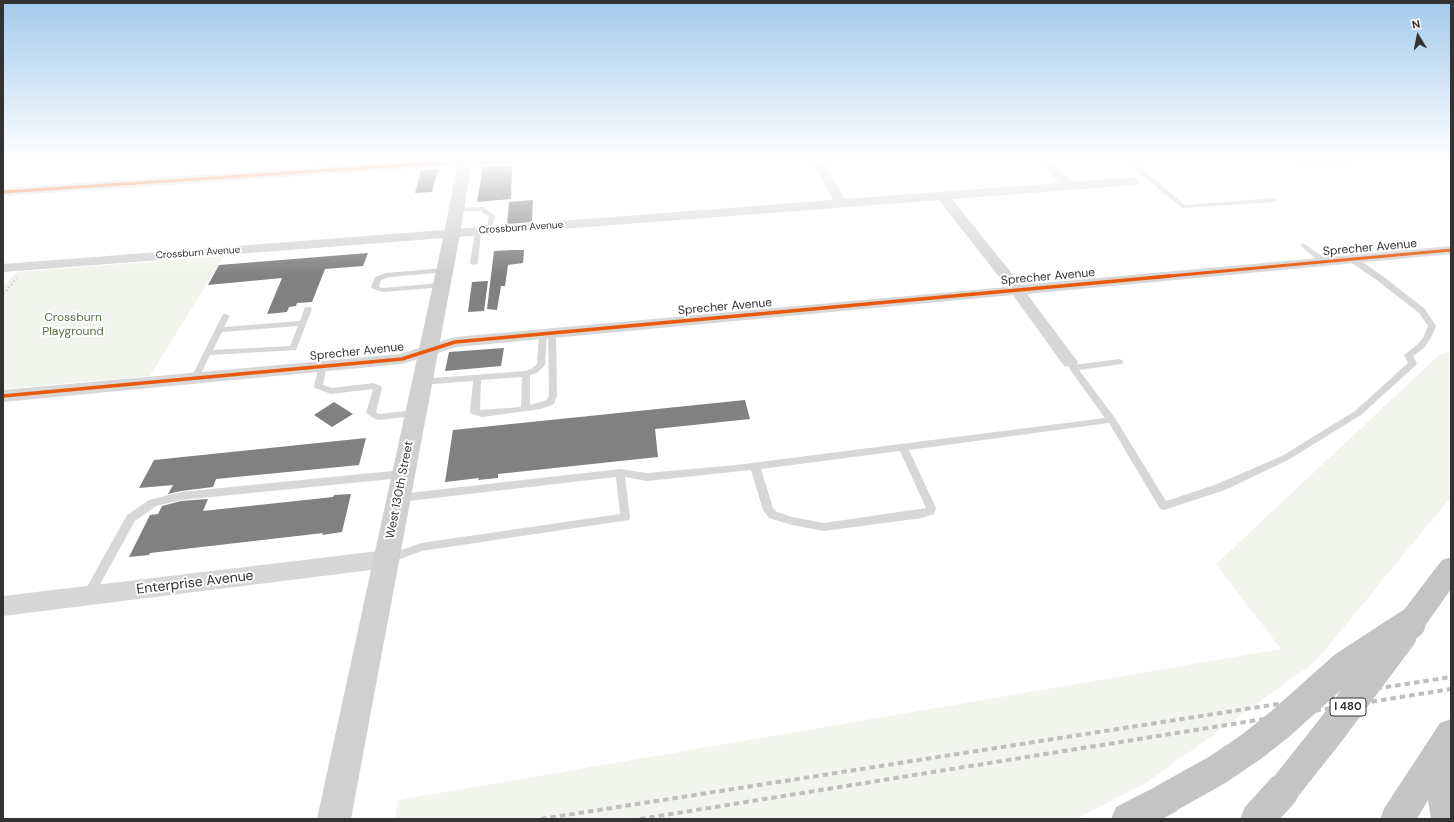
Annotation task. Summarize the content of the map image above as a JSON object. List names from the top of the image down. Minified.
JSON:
{"streets":{"highway":["I 480"],"main road":["West 130th Street"],"street":["Crossburn Avenue","Sprecher Avenue","Enterprise Avenue"]},"crossings":[["Crossburn Avenue","West 130th Street"],["Sprecher Avenue","West 130th Street"],["West 130th Street","Enterprise Avenue"]],"parks":["Crossburn Playground"],"north":"top"}
